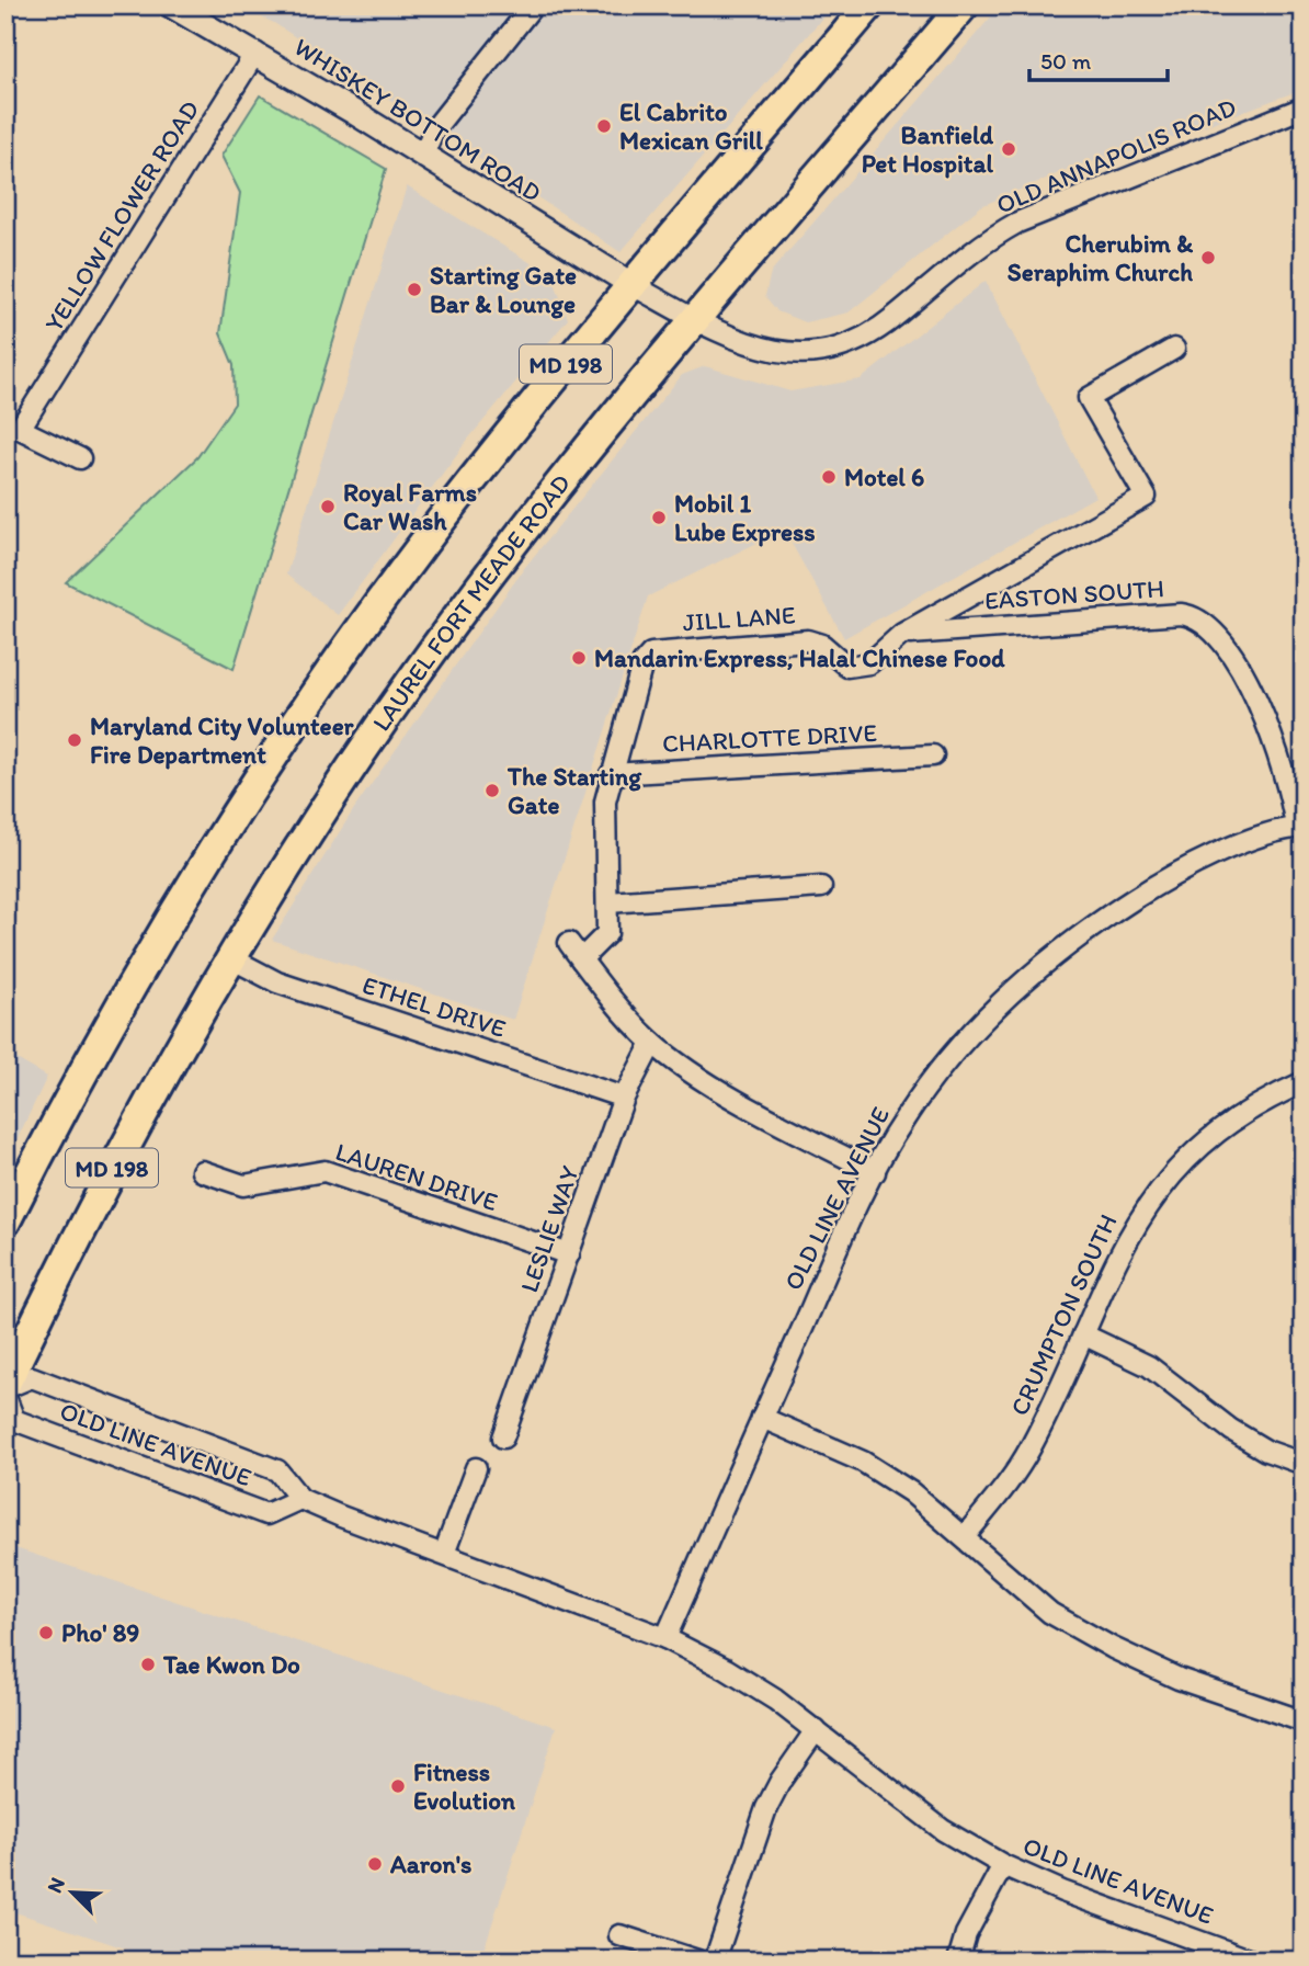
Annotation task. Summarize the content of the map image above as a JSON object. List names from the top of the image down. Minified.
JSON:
{"streets":{"main road":["MD 198","LAUREL FORT MEADE ROAD"],"street":["WHISKEY BOTTOM ROAD","OLD ANNAPOLIS ROAD","YELLOW FLOWER ROAD","EASTON SOUTH","JILL LANE","CHARLOTTE DRIVE","ETHEL DRIVE","LAUREN DRIVE","OLD LINE AVENUE","LESLIE WAY","CRUMPTON SOUTH"]},"crossings":[["WHISKEY BOTTOM ROAD","OLD ANNAPOLIS ROAD"],["WHISKEY BOTTOM ROAD","YELLOW FLOWER ROAD"],["WHISKEY BOTTOM ROAD","MD 198"],["OLD ANNAPOLIS ROAD","MD 198"],["OLD ANNAPOLIS ROAD","LAUREL FORT MEADE ROAD"],["EASTON SOUTH","JILL LANE"],["EASTON SOUTH","OLD LINE AVENUE"],["LAUREL FORT MEADE ROAD","ETHEL DRIVE"],["LAUREL FORT MEADE ROAD","OLD LINE AVENUE"],["JILL LANE","CHARLOTTE DRIVE"],["ETHEL DRIVE","LESLIE WAY"],["LAUREN DRIVE","LESLIE WAY"]],"places":["El Cabrito Mexican Grill","Banfield Pet Hospital","Cherubim & Seraphim Church","Starting Gate Bar & Lounge","Motel 6","Royal Farms Car Wash","Mobil 1 Lube Express","Mandarin Express, Halal Chinese Food","Maryland City Volunteer Fire Department","The Starting Gate","Pho' 89","Tae Kwon Do","Fitness Evolution","Aaron's"],"scale_bar":"50 m","north":"top left"}
